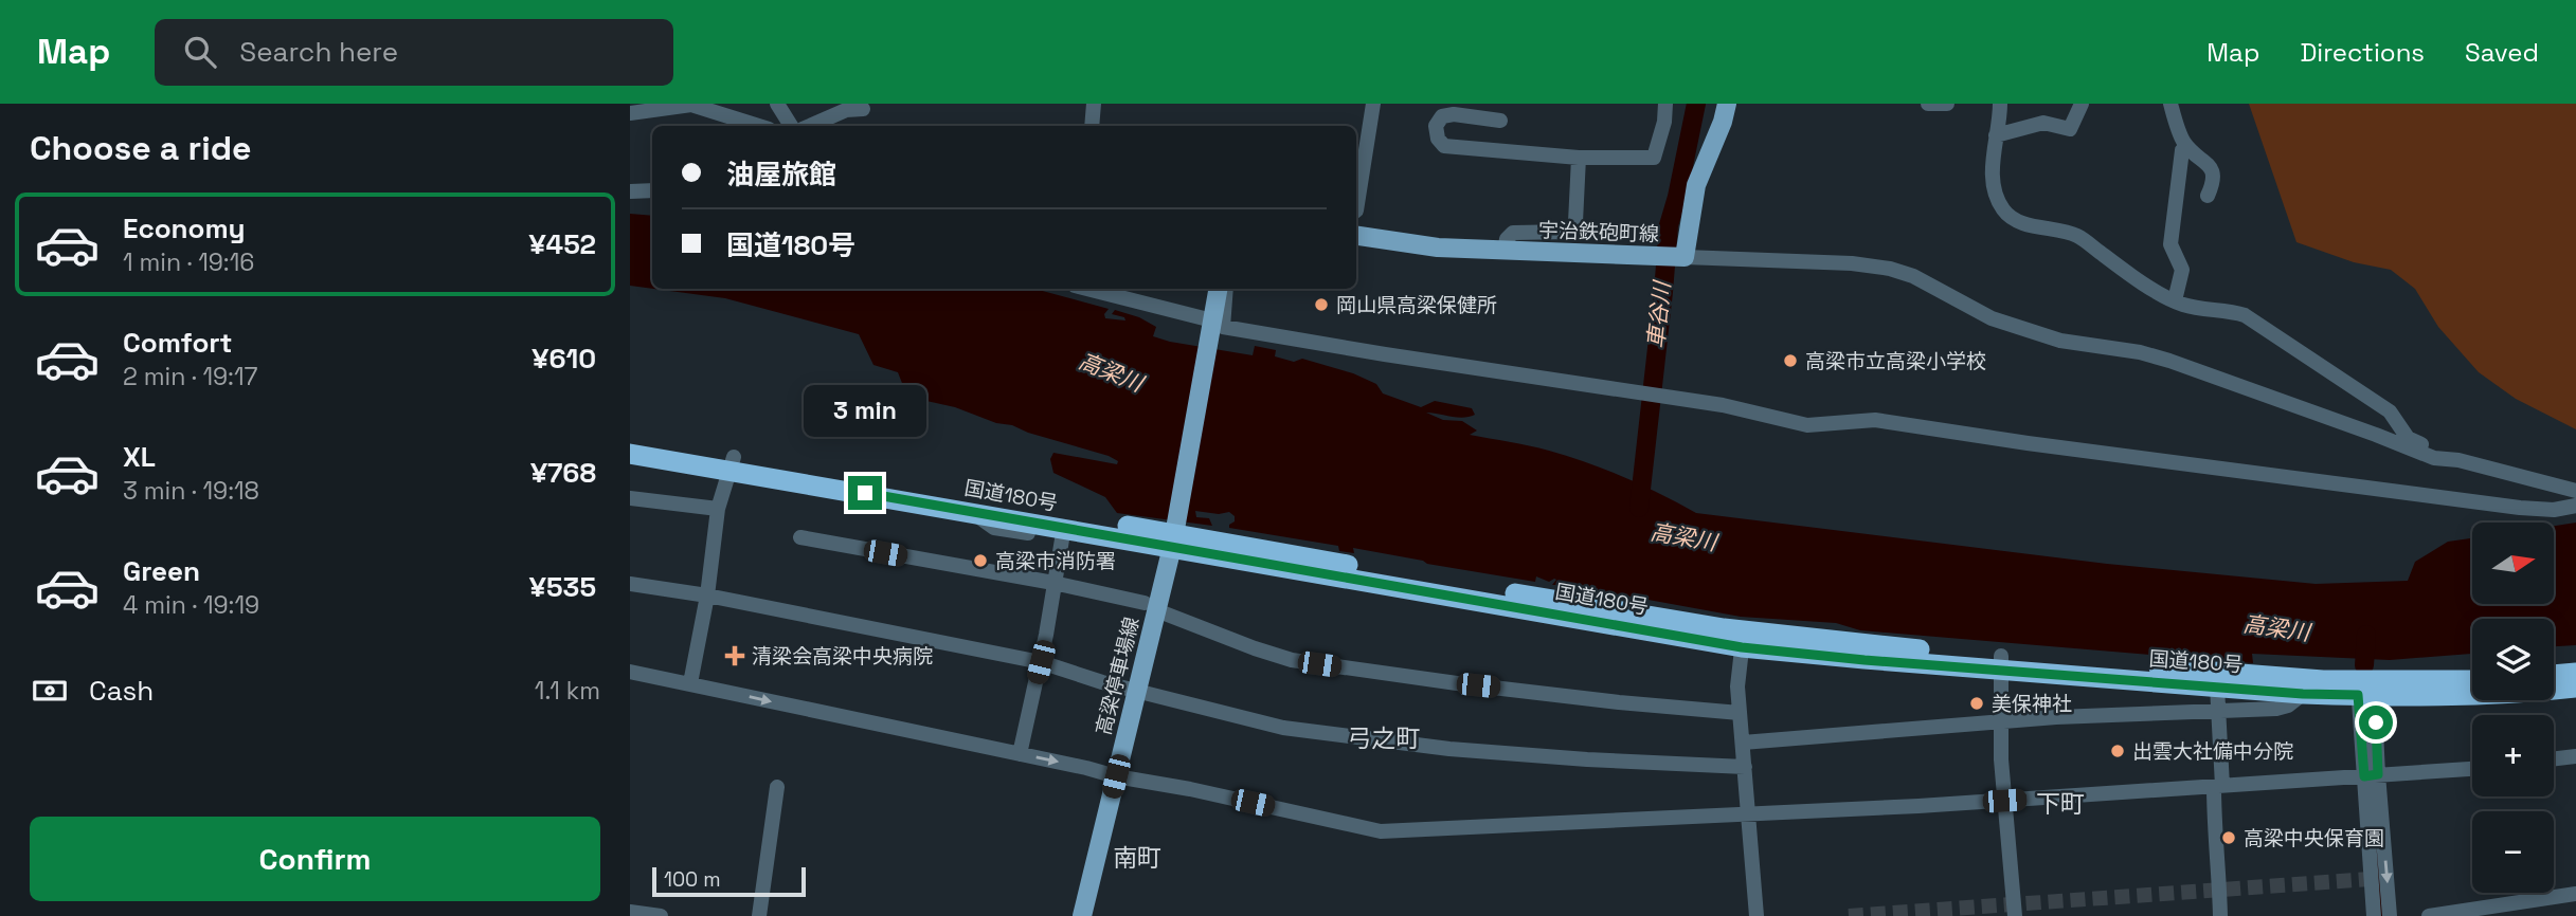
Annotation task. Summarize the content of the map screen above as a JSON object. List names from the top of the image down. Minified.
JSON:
{"streets":{"highway":["国道180号"],"main road":["宇治鉄砲町線","高梁停車場線"]},"crossings":[["国道180号","高梁停車場線"]],"districts":["弓之町","下町","南町"],"water":["車谷川","高梁川"],"places":{"other":["岡山県高梁保健所","高梁市立高梁小学校","高梁市消防署","美保神社","出雲大社備中分院","高梁中央保育園"],"health":["清梁会高梁中央病院"]},"scale_bar":"100 m","north":"right","page":{"header":"Map","search":"Search here","nav":["Map","Directions","Saved"],"heading":"Choose a ride","banner":["油屋旅館","国道180号"],"list":[{"name":"Economy","note":"1 min · 19:16","value":"¥452"},{"name":"Comfort","note":"2 min · 19:17","value":"¥610"},{"name":"XL","note":"3 min · 19:18","value":"¥768"},{"name":"Green","note":"4 min · 19:19","value":"¥535"}],"bubble":"3 min","map_buttons":["+","−"],"pay":["Cash","1.1 km"],"buttons":"Confirm","scale":"100 m"}}
